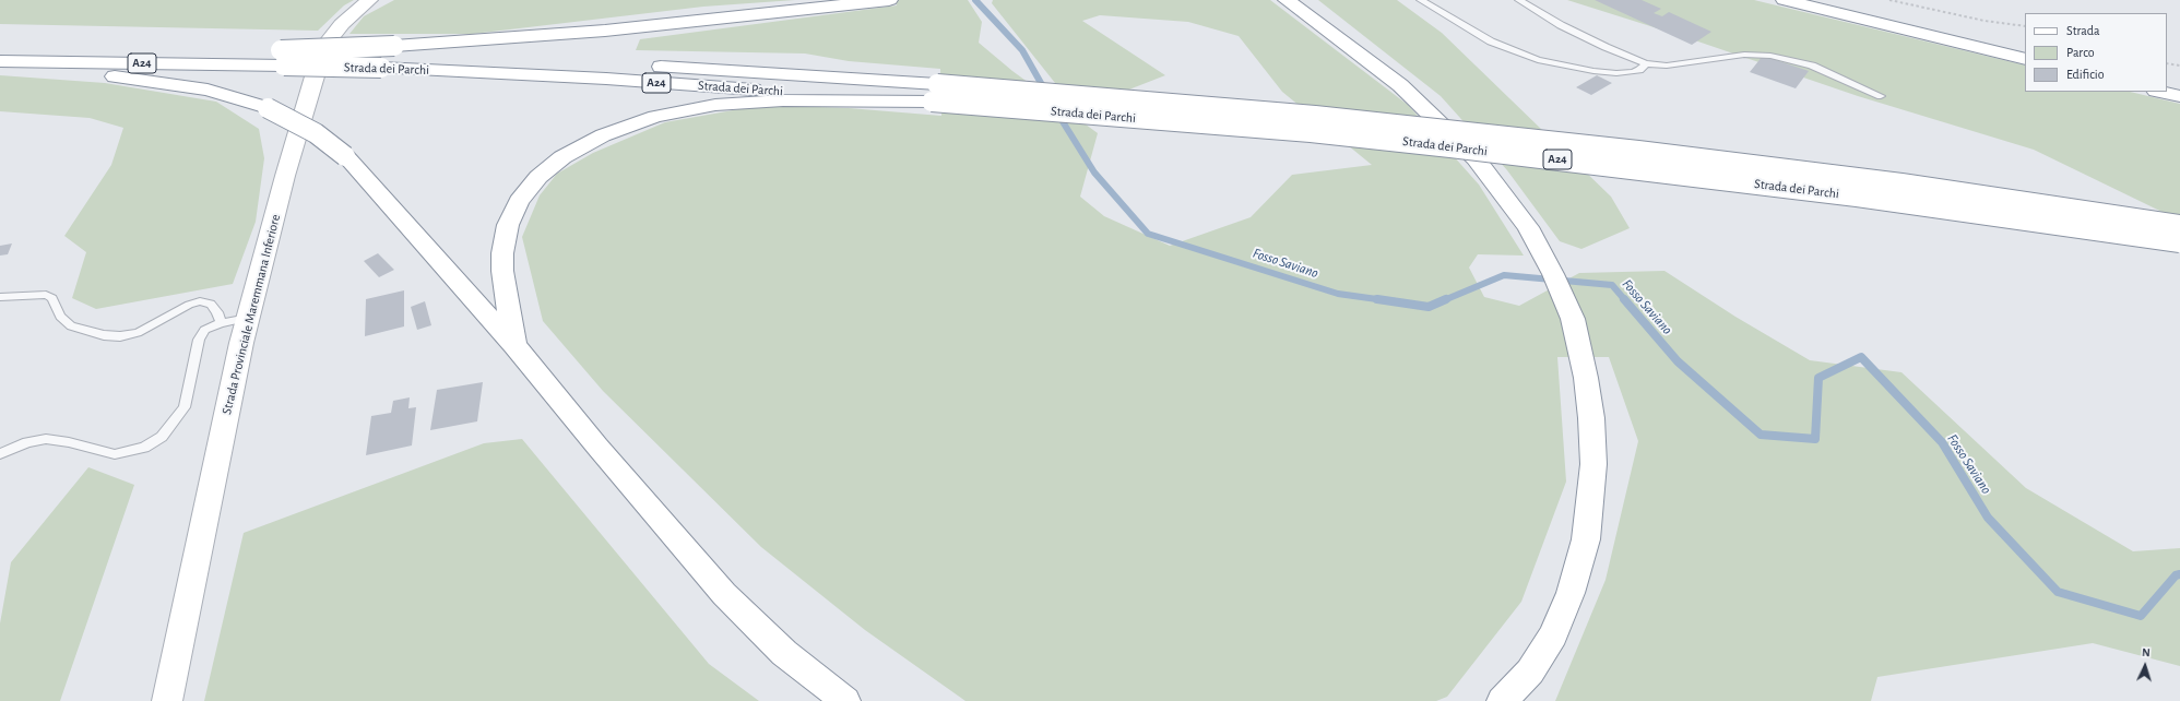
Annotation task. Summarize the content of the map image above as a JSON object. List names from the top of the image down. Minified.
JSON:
{"streets":{"main road":["A24","Strada dei Parchi","Strada Provinciale Maremmana Inferiore"]},"water":["Fosso Saviano"],"legend":["Strada","Parco","Edificio"],"north":"top"}
